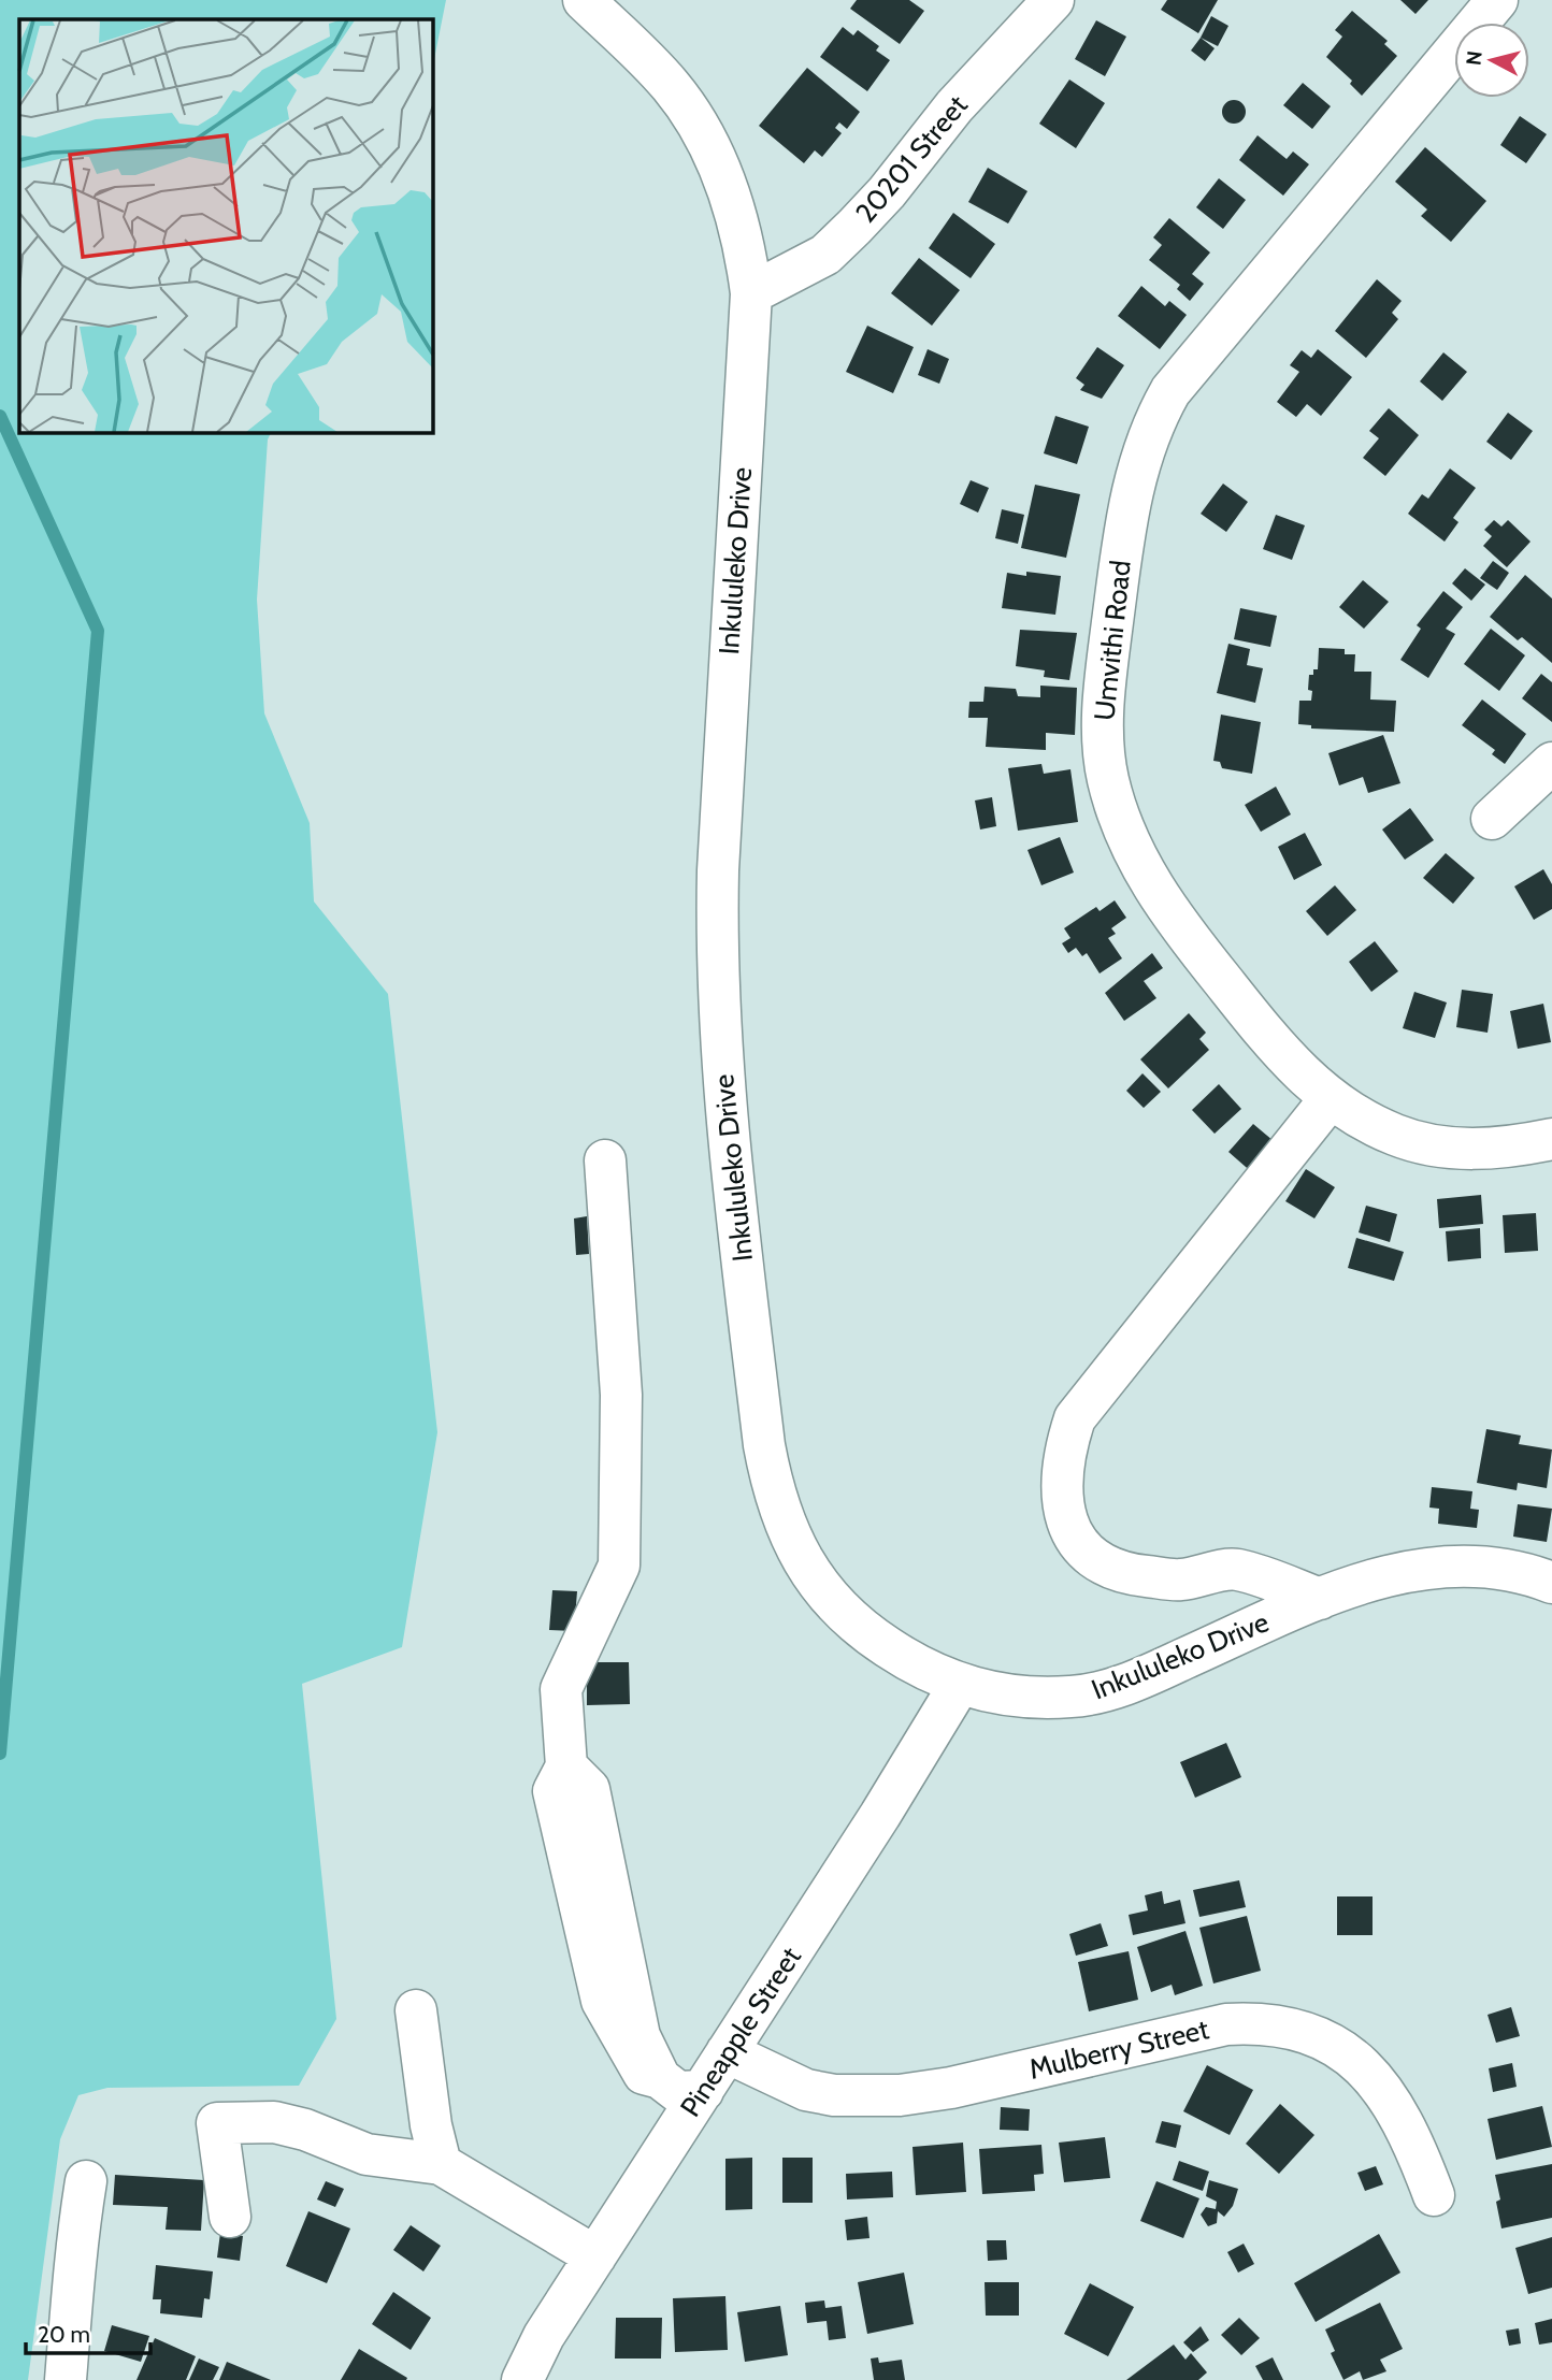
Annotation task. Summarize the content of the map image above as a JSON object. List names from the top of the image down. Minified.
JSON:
{"streets":{"street":["20201 Street","Inkululeko Drive","Umvithi Road","Pineapple Street","Mulberry Street"]},"crossings":[["20201 Street","Inkululeko Drive"],["Inkululeko Drive","Pineapple Street"],["Pineapple Street","Mulberry Street"]],"scale_bar":"20 m","north":"left"}
